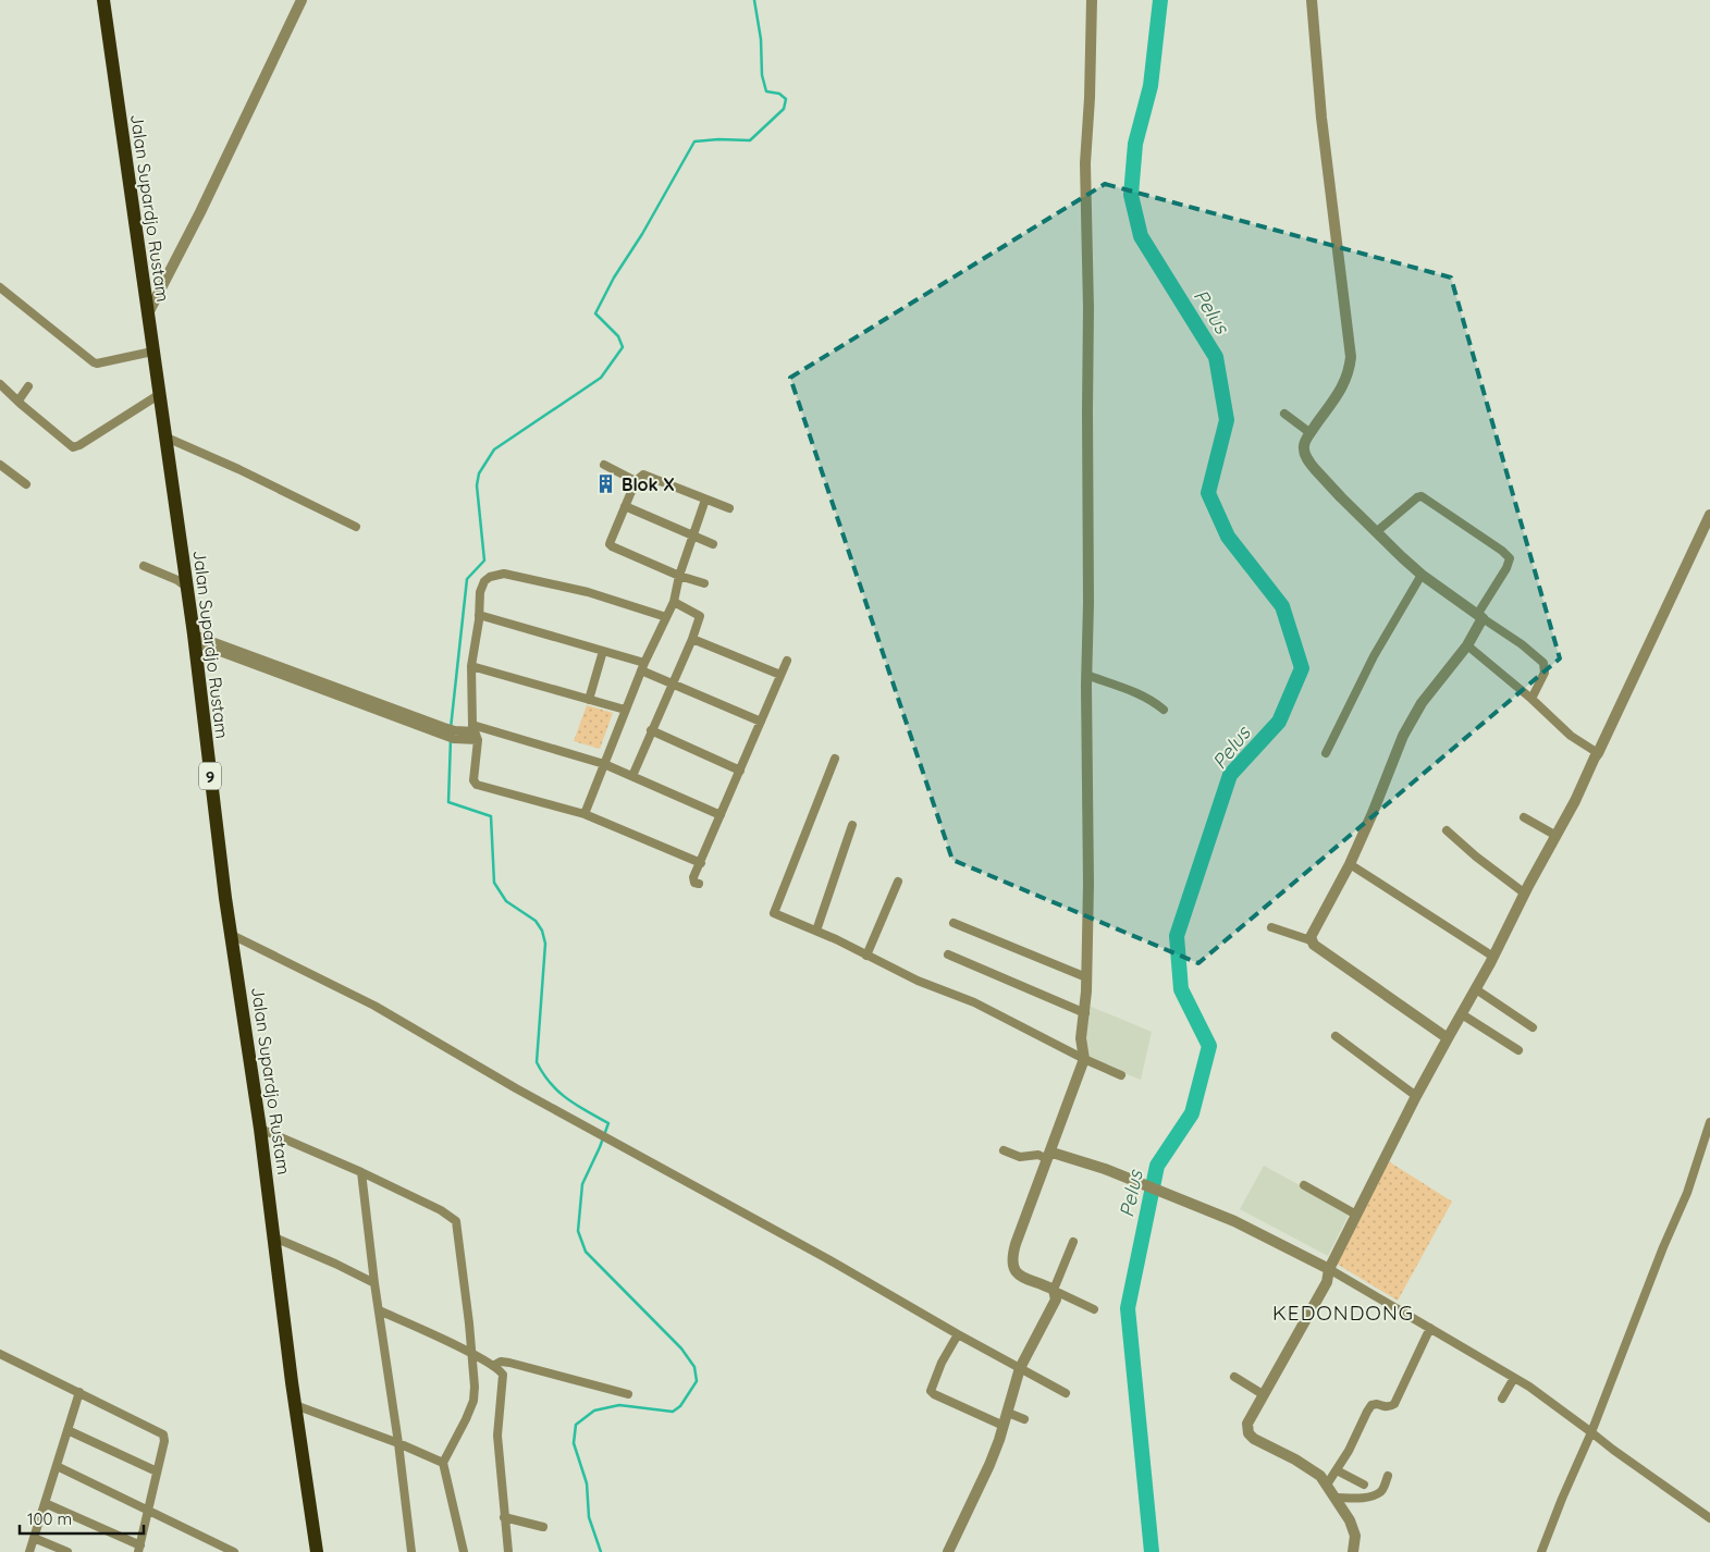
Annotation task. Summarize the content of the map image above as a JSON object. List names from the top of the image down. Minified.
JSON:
{"streets":{"highway":["Jalan Supardjo Rustam","9"]},"districts":["KEDONDONG"],"water":["Pelus"],"places":{"building":["Blok X"]},"scale_bar":"100 m"}
